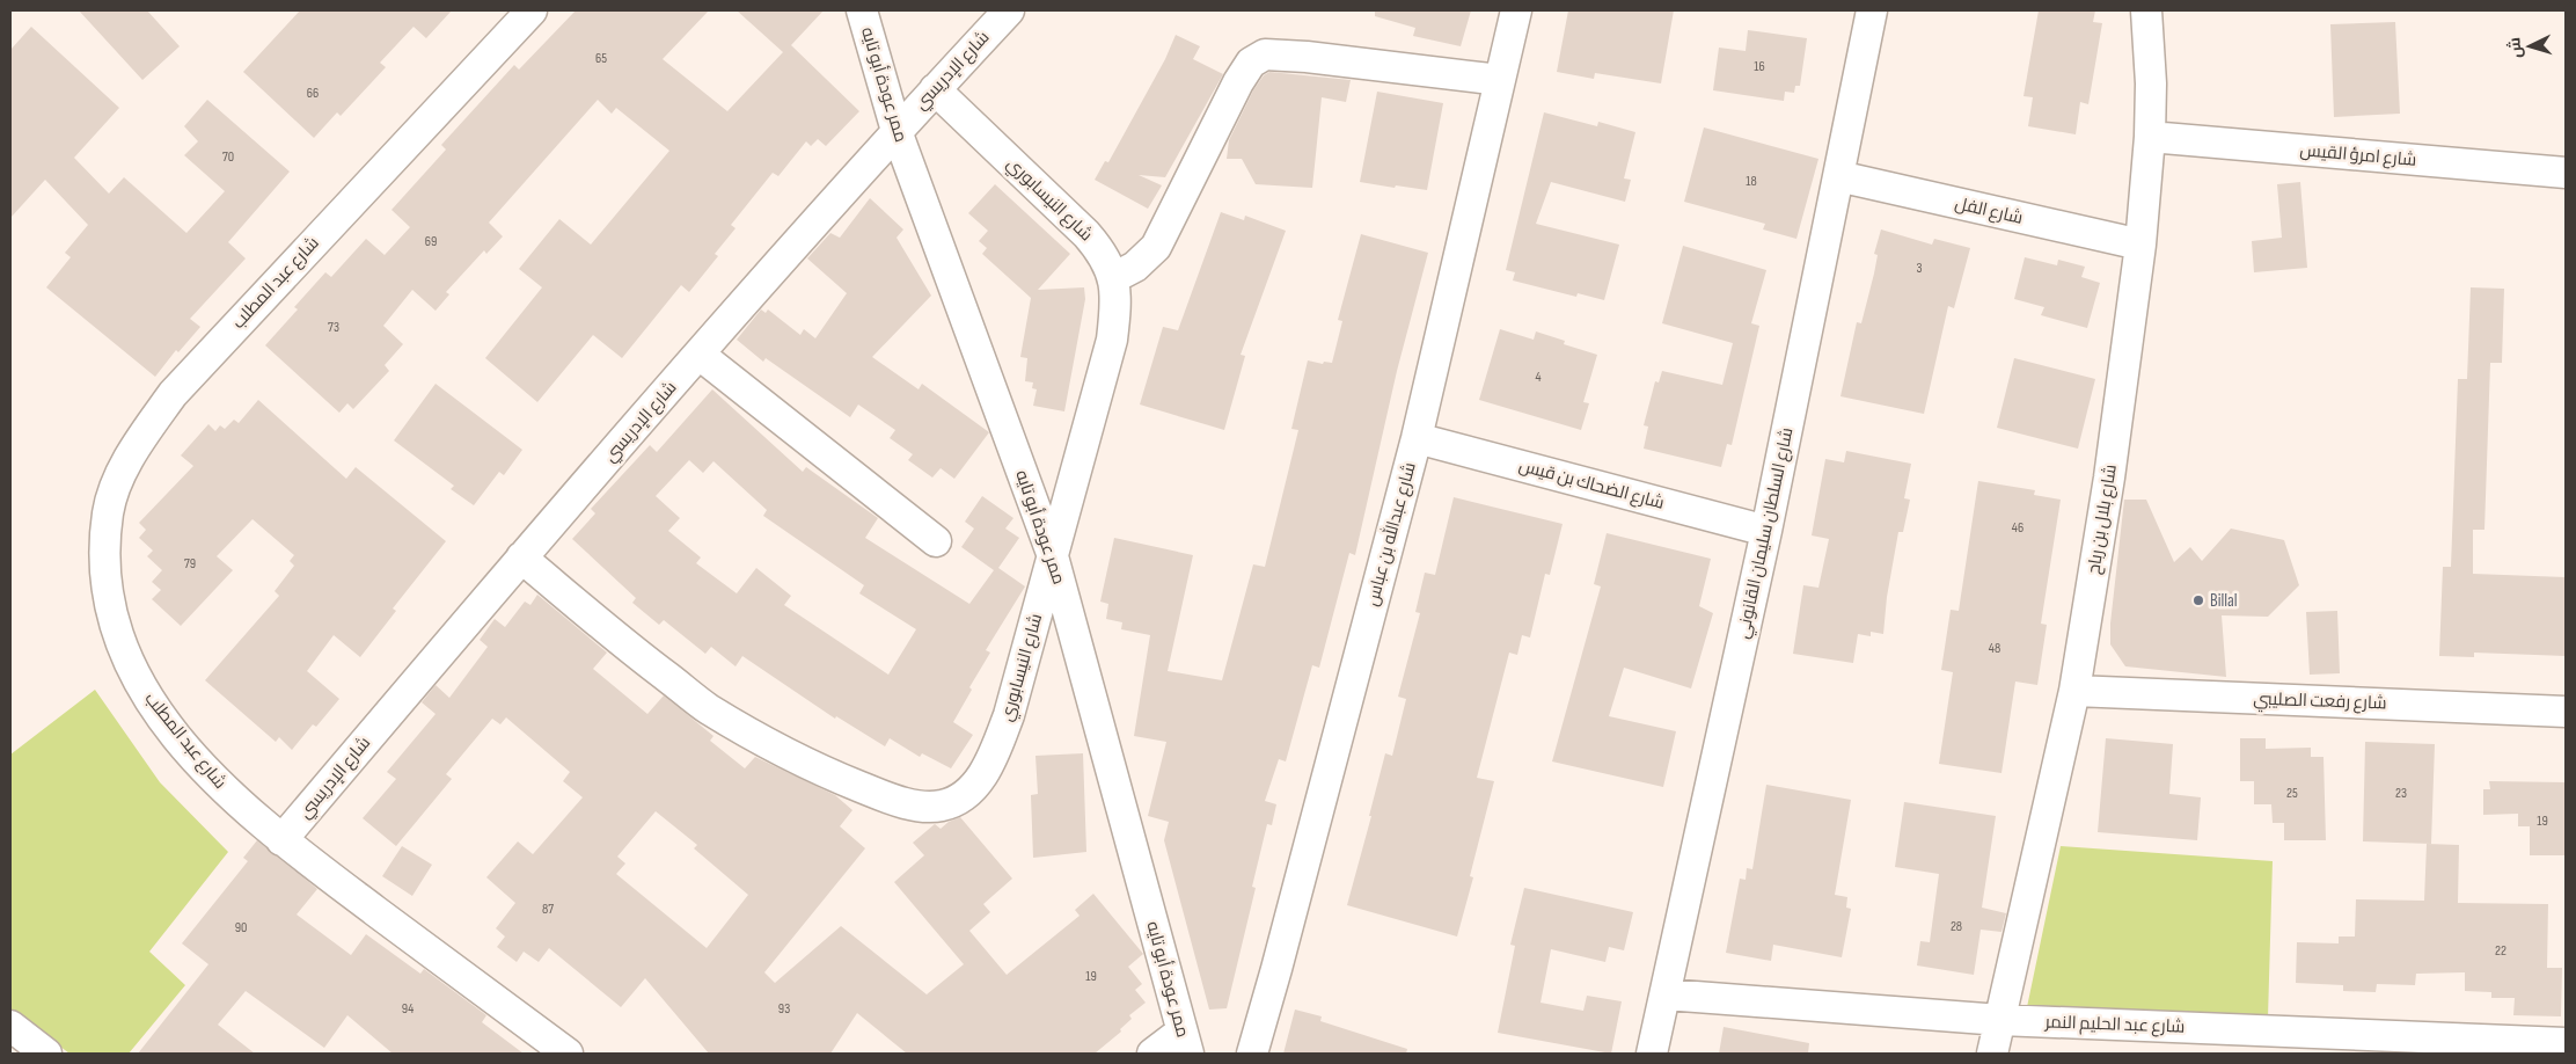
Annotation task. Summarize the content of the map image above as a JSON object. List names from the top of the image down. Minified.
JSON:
{"streets":{"street":["شارع الإدريسي","ممر عودة أبو تايه","شارع امرؤ القيس","شارع النيسابوري","شارع الفل","شارع عبد المطلب","شارع الضحاك بن قيس","شارع بلال بن رباح","شارع السلطان سليمان القانوني","شارع عبدالله بن عباس","شارع رفعت الصليبي","شارع عبد الحليم النمر"]},"crossings":[["شارع الإدريسي","ممر عودة أبو تايه"],["شارع الإدريسي","شارع النيسابوري"],["شارع الإدريسي","شارع عبد المطلب"],["ممر عودة أبو تايه","شارع النيسابوري"],["شارع امرؤ القيس","شارع بلال بن رباح"],["شارع الفل","شارع بلال بن رباح"],["شارع الفل","شارع السلطان سليمان القانوني"],["شارع الضحاك بن قيس","شارع السلطان سليمان القانوني"],["شارع الضحاك بن قيس","شارع عبدالله بن عباس"],["شارع بلال بن رباح","شارع رفعت الصليبي"],["شارع بلال بن رباح","شارع عبد الحليم النمر"],["شارع السلطان سليمان القانوني","شارع عبد الحليم النمر"]],"places":["Billal"],"house_numbers":["65","16","66","70","18","69","3","73","4","46","79","48","25","23","19","87","28","90","22","19","94","93"],"north":"left"}
